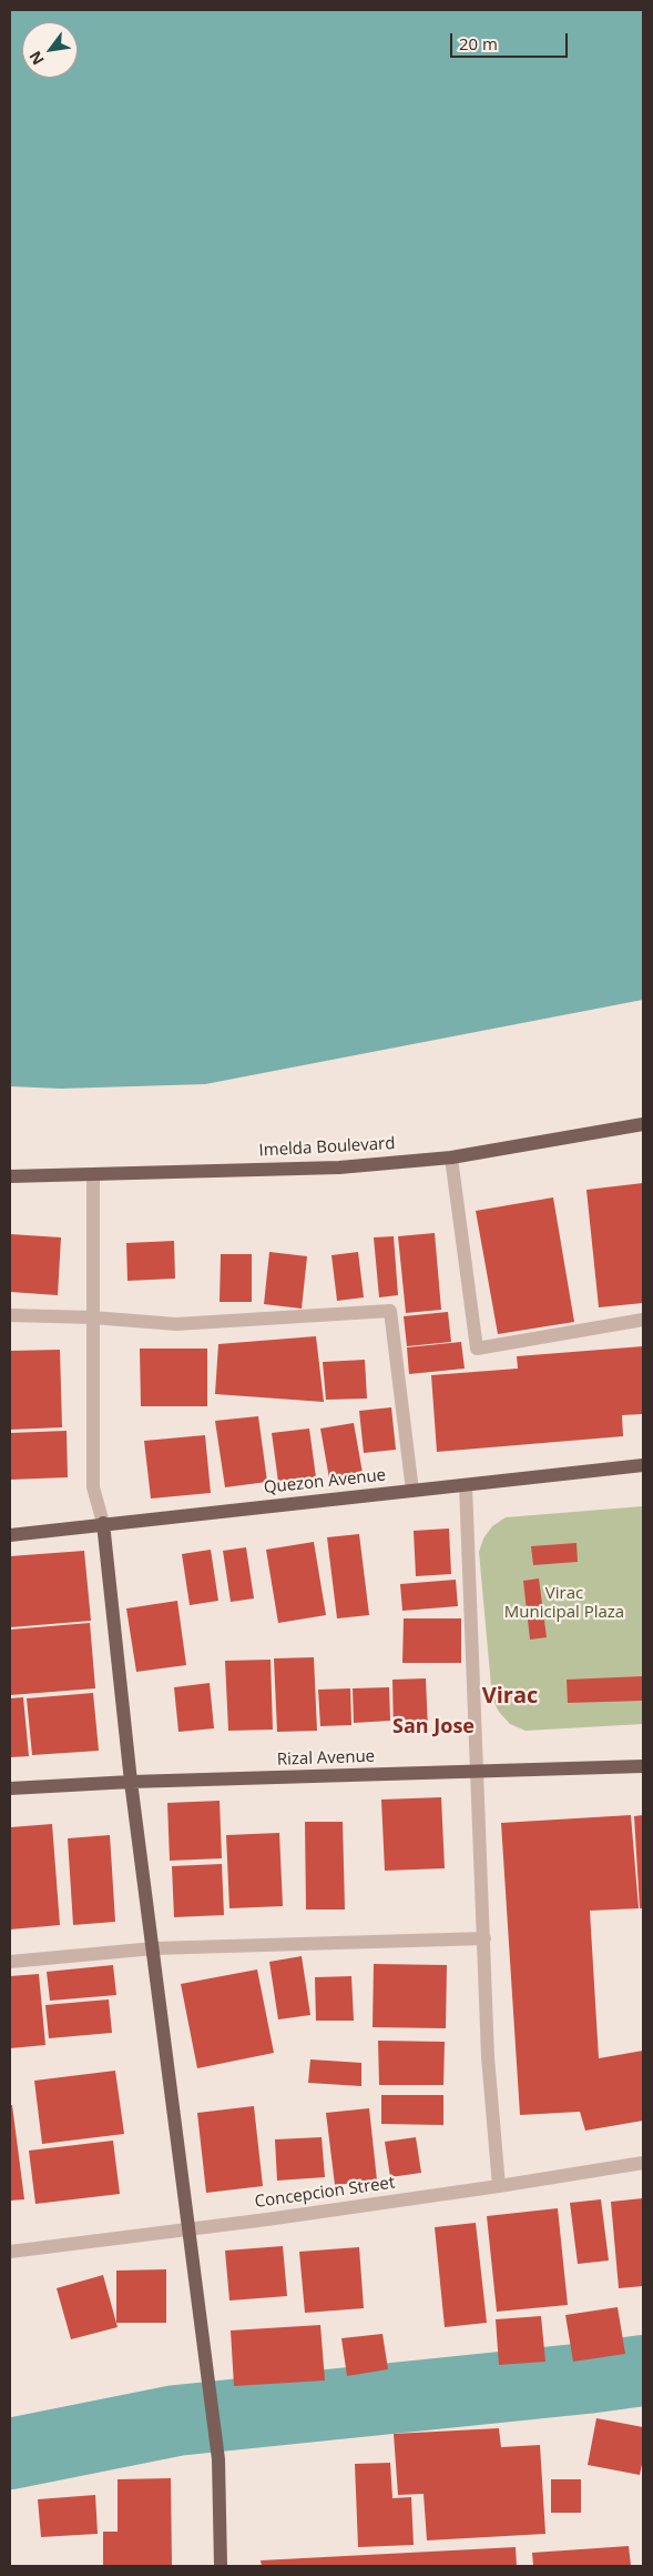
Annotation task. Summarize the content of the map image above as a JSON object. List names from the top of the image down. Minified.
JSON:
{"streets":{"main road":["Imelda Boulevard","Quezon Avenue","Rizal Avenue"],"street":["Concepcion Street"]},"districts":["Virac","San Jose"],"parks":["Virac Municipal Plaza"],"scale_bar":"20 m","north":"bottom left"}
